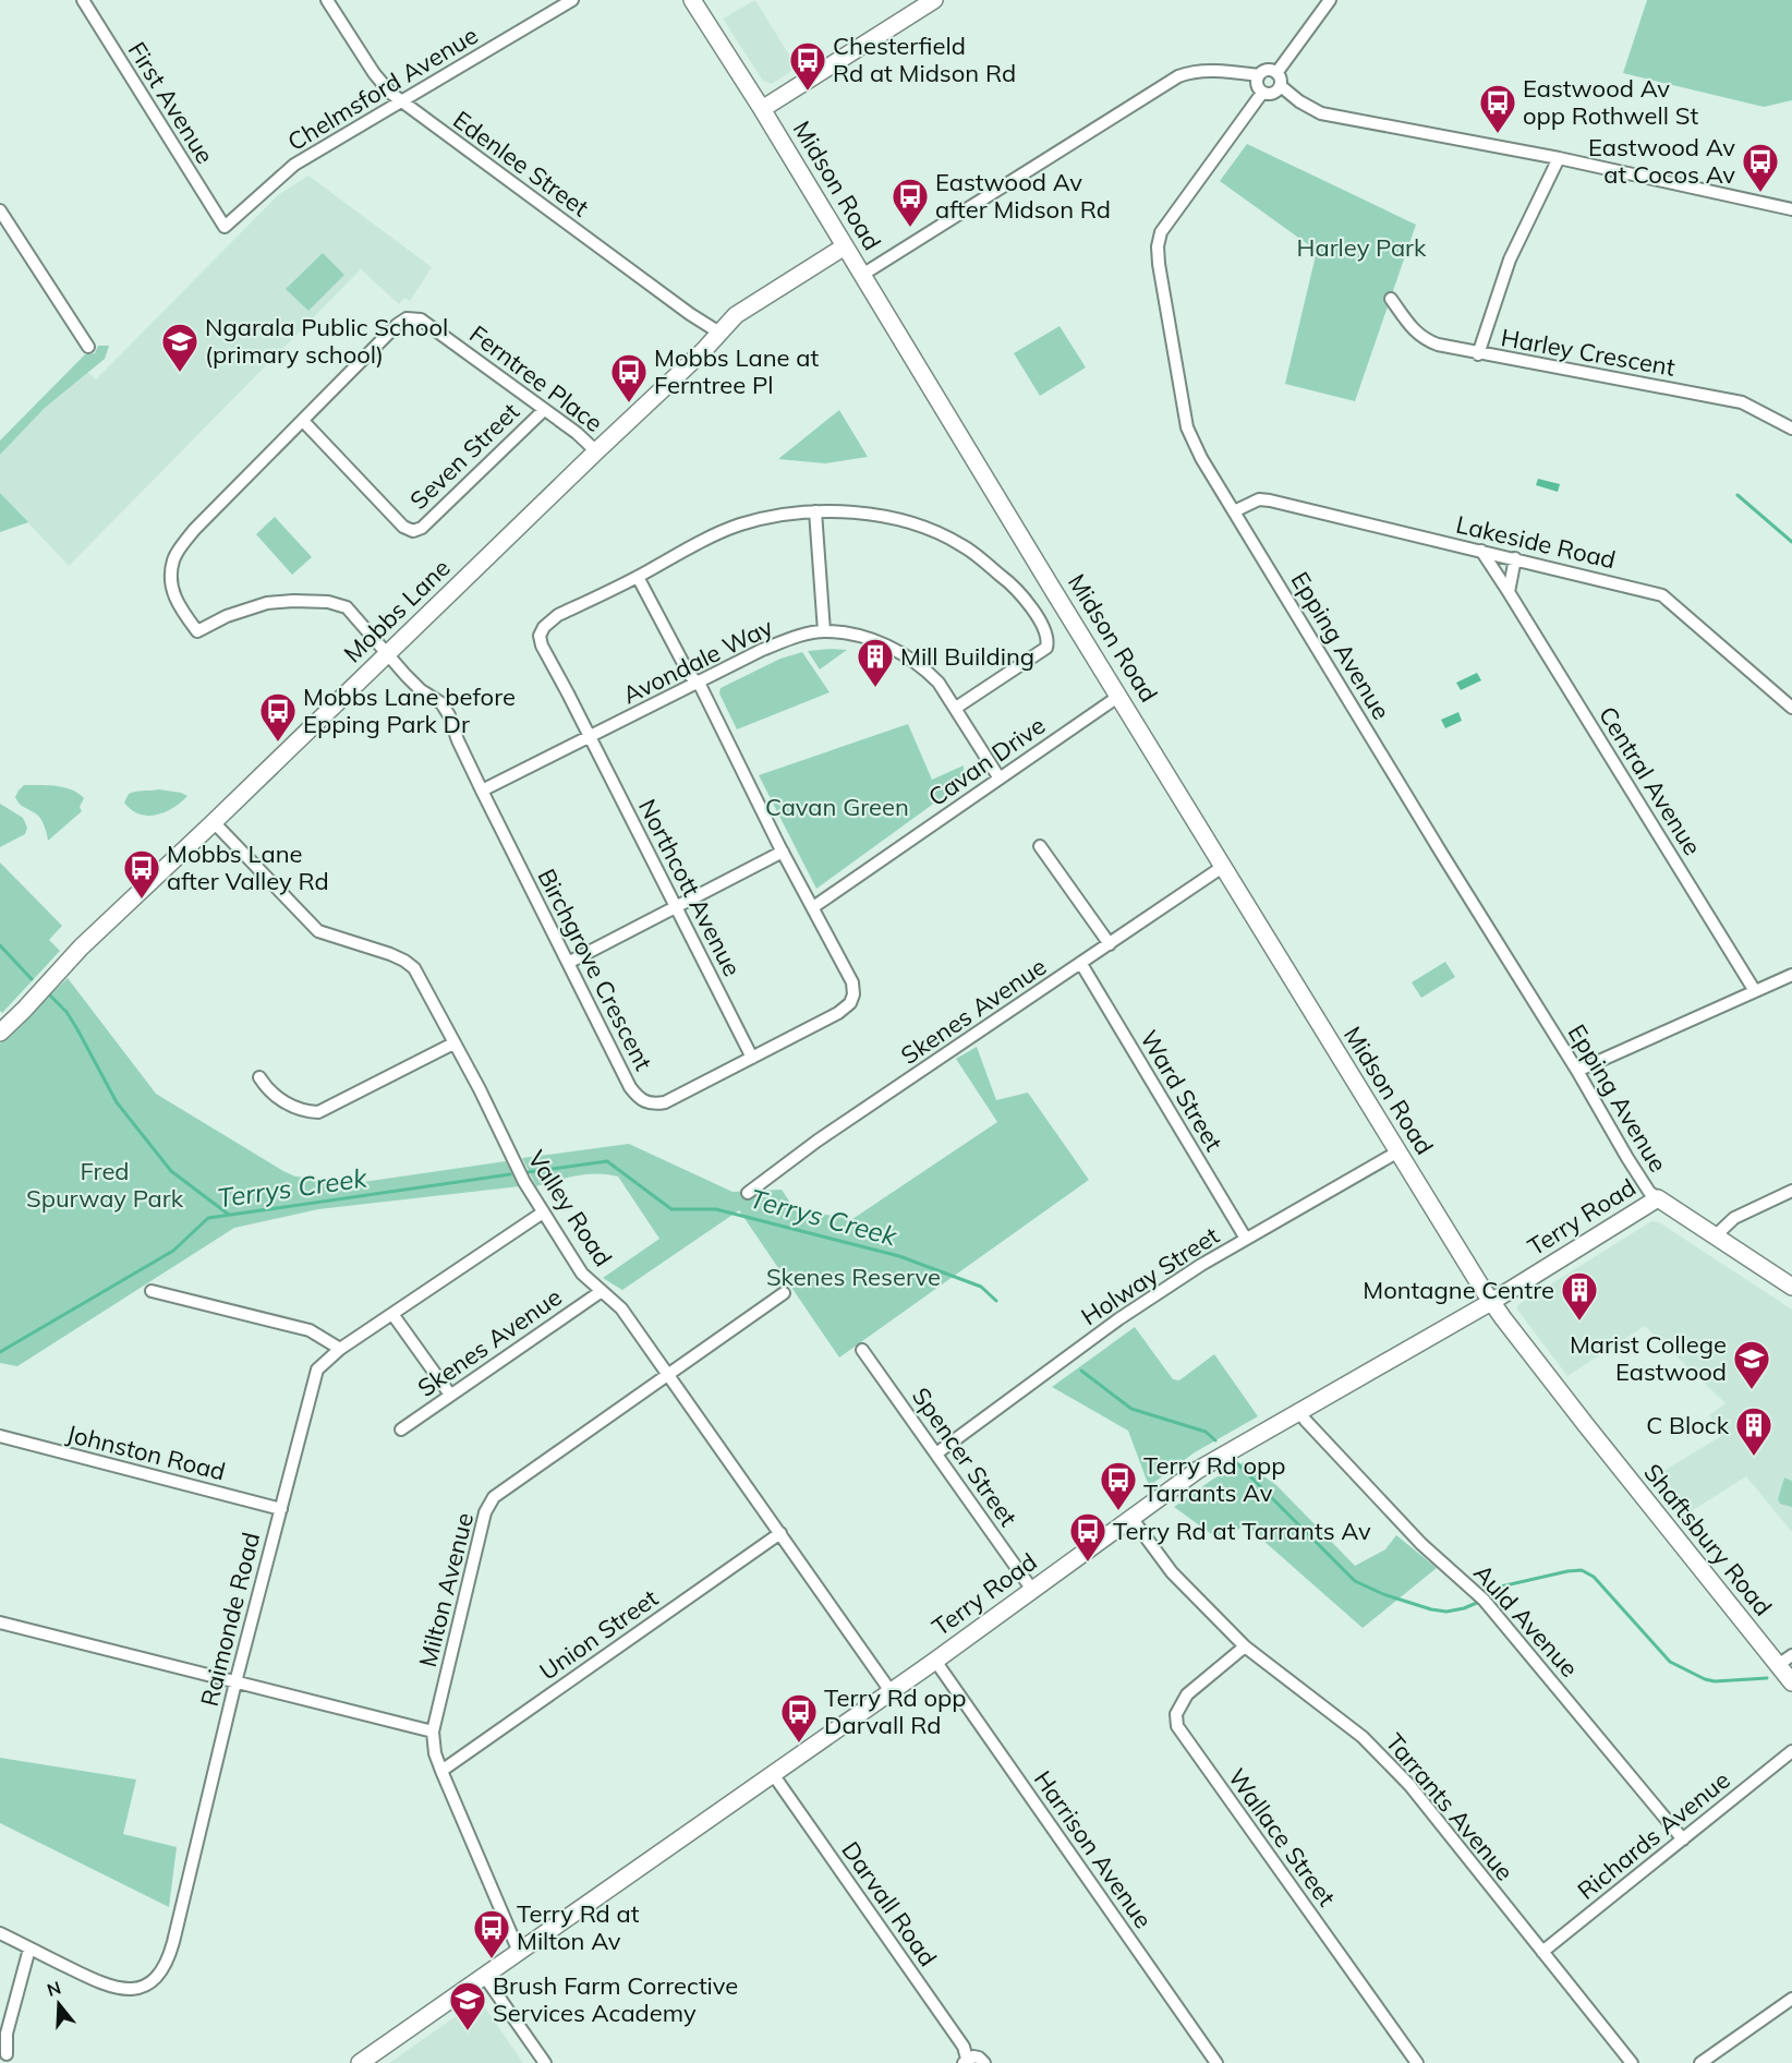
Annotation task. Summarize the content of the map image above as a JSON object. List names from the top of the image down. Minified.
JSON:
{"streets":{"street":["Chelmsford Avenue","First Avenue","Edenlee Street","Midson Road","Harley Crescent","Ferntree Place","Seven Street","Lakeside Road","Mobbs Lane","Epping Avenue","Avondale Way","Cavan Drive","Central Avenue","Northcott Avenue","Birchgrove Crescent","Skenes Avenue","Ward Street","Valley Road","Terry Road","Holway Street","Johnston Road","Spencer Street","Shaftsbury Road","Milton Avenue","Raimonde Road","Auld Avenue","Union Street","Tarrants Avenue","Richards Avenue","Wallace Street","Harrison Avenue","Darvall Road"]},"crossings":[["Chelmsford Avenue","First Avenue"],["Chelmsford Avenue","Edenlee Street"],["Edenlee Street","Mobbs Lane"],["Midson Road","Mobbs Lane"],["Midson Road","Cavan Drive"],["Midson Road","Skenes Avenue"],["Midson Road","Terry Road"],["Midson Road","Holway Street"],["Midson Road","Shaftsbury Road"],["Ferntree Place","Seven Street"],["Ferntree Place","Mobbs Lane"],["Ferntree Place","Birchgrove Crescent"],["Lakeside Road","Epping Avenue"],["Lakeside Road","Central Avenue"],["Mobbs Lane","Birchgrove Crescent"],["Mobbs Lane","Valley Road"],["Epping Avenue","Terry Road"],["Avondale Way","Cavan Drive"],["Avondale Way","Northcott Avenue"],["Avondale Way","Birchgrove Crescent"],["Cavan Drive","Birchgrove Crescent"],["Northcott Avenue","Birchgrove Crescent"],["Skenes Avenue","Ward Street"],["Skenes Avenue","Valley Road"],["Ward Street","Holway Street"],["Valley Road","Terry Road"],["Valley Road","Milton Avenue"],["Valley Road","Raimonde Road"],["Valley Road","Union Street"],["Terry Road","Spencer Street"],["Terry Road","Shaftsbury Road"],["Terry Road","Milton Avenue"],["Terry Road","Auld Avenue"],["Terry Road","Tarrants Avenue"],["Terry Road","Harrison Avenue"],["Terry Road","Darvall Road"],["Holway Street","Spencer Street"],["Johnston Road","Raimonde Road"],["Milton Avenue","Union Street"],["Auld Avenue","Richards Avenue"],["Tarrants Avenue","Richards Avenue"],["Tarrants Avenue","Wallace Street"]],"water":["Terrys Creek"],"parks":["Harley Park","Cavan Green","Fred Spurway Park","Skenes Reserve"],"places":{"bus stop":["Chesterfield Rd at Midson Rd","Eastwood Av opp Rothwell St","Eastwood Av at Cocos Av","Eastwood Av after Midson Rd","Mobbs Lane at Ferntree Pl","Mobbs Lane before Epping Park Dr","Mobbs Lane after Valley Rd","Terry Rd opp Tarrants Av","Terry Rd at Tarrants Av","Terry Rd opp Darvall Rd","Terry Rd at Milton Av"],"school or university":["Ngarala Public School (primary school)","Marist College Eastwood","Brush Farm Corrective Services Academy"],"building":["Mill Building","Montagne Centre","C Block"]},"north":"top"}
